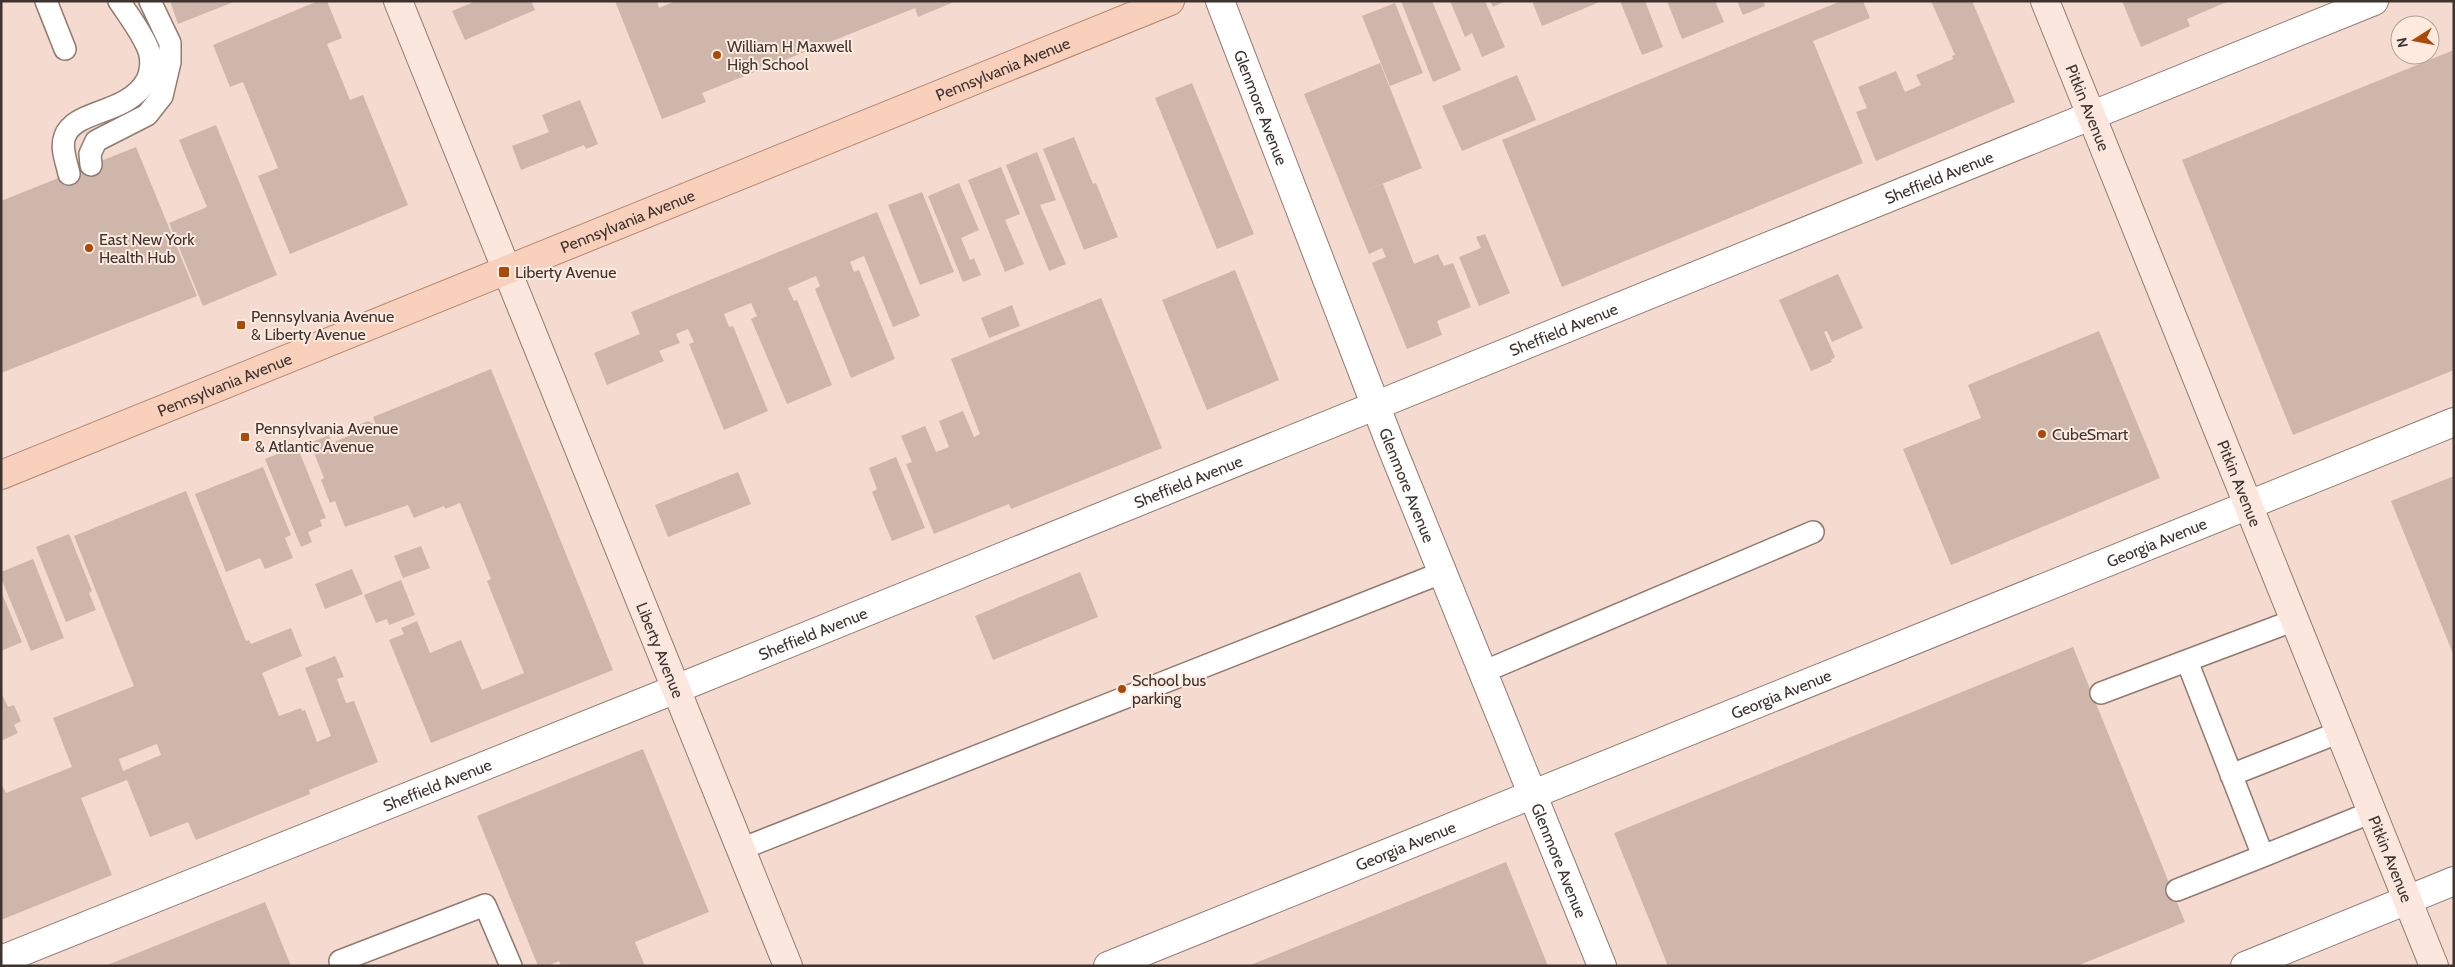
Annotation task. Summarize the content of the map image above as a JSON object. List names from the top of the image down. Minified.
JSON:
{"streets":{"main road":["Pennsylvania Avenue"],"street":["Glenmore Avenue","Pitkin Avenue","Sheffield Avenue","Georgia Avenue","Liberty Avenue"]},"crossings":[["Pennsylvania Avenue","Liberty Avenue"],["Glenmore Avenue","Sheffield Avenue"],["Glenmore Avenue","Georgia Avenue"],["Pitkin Avenue","Sheffield Avenue"],["Pitkin Avenue","Georgia Avenue"],["Sheffield Avenue","Liberty Avenue"]],"places":{"other":["William H Maxwell High School","East New York Health Hub","CubeSmart","School bus parking"],"transit":["Liberty Avenue","Pennsylvania Avenue & Liberty Avenue","Pennsylvania Avenue & Atlantic Avenue"]},"north":"left"}
